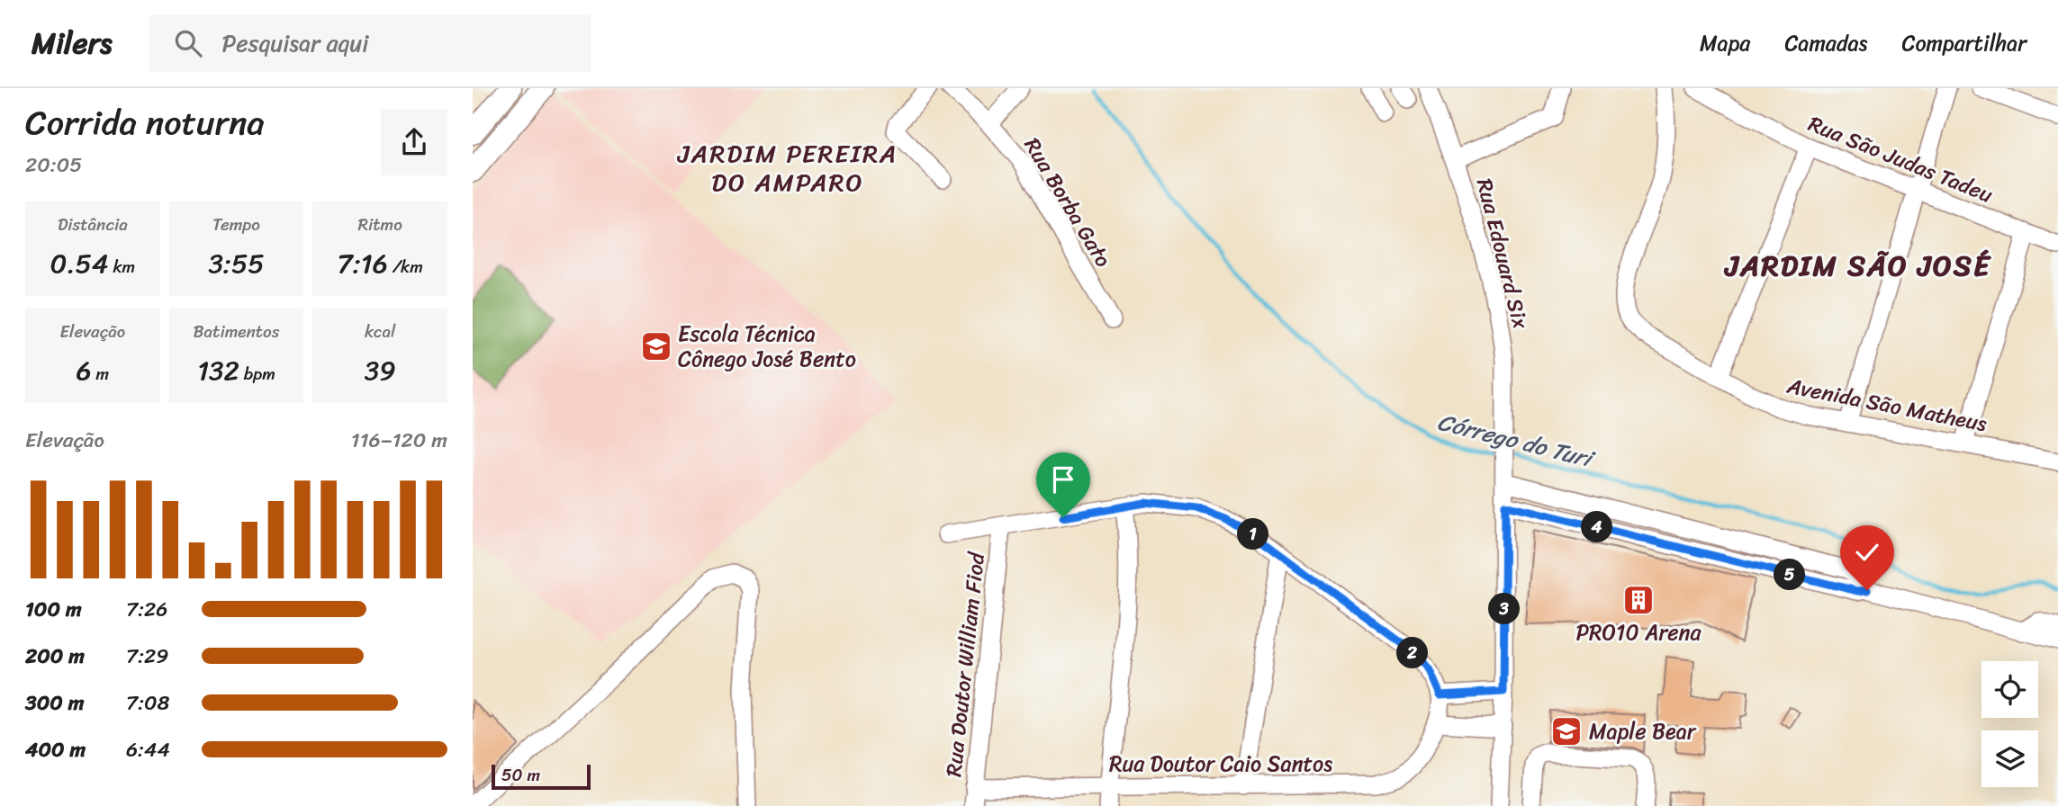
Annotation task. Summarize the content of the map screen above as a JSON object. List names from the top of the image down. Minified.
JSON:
{"streets":{"street":["Rua São Judas Tadeu","Rua Borba Gato","Rua Edouard Six","Avenida São Matheus","Rua Doutor William Fiod","Rua Doutor Caio Santos"]},"crossings":[["Rua Doutor William Fiod","Rua Doutor Caio Santos"]],"districts":["JARDIM PEREIRA DO AMPARO","JARDIM SÃO JOSÉ"],"water":["Córrego do Turi"],"places":{"school or university":["Escola Técnica Cônego José Bento","Maple Bear"],"building":["PRO10 Arena"]},"scale_bar":"50 m","page":{"header":"Milers","search":"Pesquisar aqui","nav":["Mapa","Camadas","Compartilhar"],"heading":["Corrida noturna","20:05"],"stats":[["Distância","0.54 km"],["Tempo","3:55"],["Ritmo","7:16 /km"],["Elevação","6 m"],["Batimentos","132 bpm"],["kcal","39"]],"chart":["Elevação","116–120 m"],"pins":["4","1","5","3","2"],"list":[{"name":"100 m","note":"7:26"},{"name":"200 m","note":"7:29"},{"name":"300 m","note":"7:08"},{"name":"400 m","note":"6:44"}],"scale":"50 m"}}
